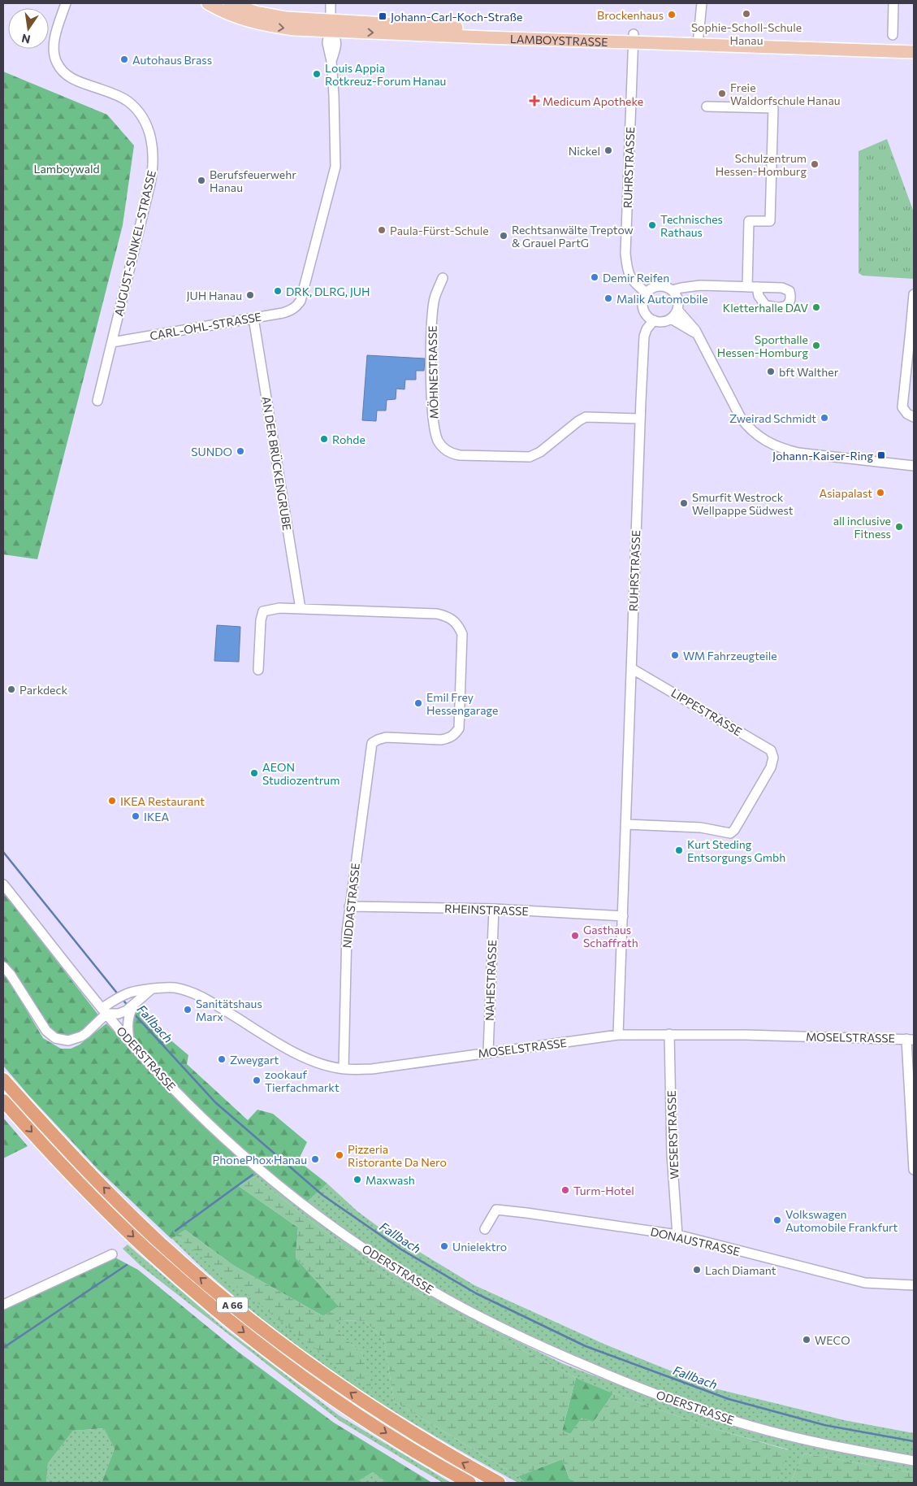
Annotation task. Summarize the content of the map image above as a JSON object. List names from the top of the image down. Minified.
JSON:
{"streets":{"highway":["A 66"],"main road":["LAMBOYSTRASSE"],"street":["RUHRSTRASSE","AUGUST-SUNKEL-STRASSE","CARL-OHL-STRASSE","MÖHNESTRASSE","AN DER BRÜCKENGRUBE","LIPPESTRASSE","NIDDASTRASSE","RHEINSTRASSE","NAHESTRASSE","MOSELSTRASSE","ODERSTRASSE","WESERSTRASSE","DONAUSTRASSE"]},"crossings":[["LAMBOYSTRASSE","RUHRSTRASSE"],["LAMBOYSTRASSE","CARL-OHL-STRASSE"],["RUHRSTRASSE","MÖHNESTRASSE"],["RUHRSTRASSE","LIPPESTRASSE"],["RUHRSTRASSE","RHEINSTRASSE"],["RUHRSTRASSE","MOSELSTRASSE"],["AUGUST-SUNKEL-STRASSE","CARL-OHL-STRASSE"],["CARL-OHL-STRASSE","AN DER BRÜCKENGRUBE"],["AN DER BRÜCKENGRUBE","NIDDASTRASSE"],["NIDDASTRASSE","RHEINSTRASSE"],["NIDDASTRASSE","MOSELSTRASSE"],["RHEINSTRASSE","NAHESTRASSE"],["NAHESTRASSE","MOSELSTRASSE"],["MOSELSTRASSE","ODERSTRASSE"],["MOSELSTRASSE","WESERSTRASSE"],["WESERSTRASSE","DONAUSTRASSE"]],"water":["Fallbach"],"parks":["Lamboywald"],"places":{"other":["Sophie-Scholl-Schule Hanau","Brockenhaus","Autohaus Brass","Louis Appia Rotkreuz-Forum Hanau","Freie Waldorfschule Hanau","Nickel","Schulzentrum Hessen-Homburg","Berufsfeuerwehr Hanau","Technisches Rathaus","Paula-Fürst-Schule","Rechtsanwälte Treptow & Grauel PartG","Demir Reifen","DRK, DLRG, JUH","JUH Hanau","Malik Automobile","Kletterhalle DAV","Sporthalle Hessen-Homburg","bft Walther","Zweirad Schmidt","Rohde","SUNDO","Asiapalast","Smurfit Westrock Wellpappe Südwest","all inclusive Fitness","WM Fahrzeugteile","Parkdeck","Emil Frey Hessengarage","AEON Studiozentrum","IKEA Restaurant","IKEA","Kurt Steding Entsorgungs Gmbh","Gasthaus Schaffrath","Sanitätshaus Marx","Zweygart","zookauf Tierfachmarkt","Pizzeria Ristorante Da Nero","PhonePhox Hanau","Maxwash","Turm-Hotel","Volkswagen Automobile Frankfurt","Unielektro","Lach Diamant","WECO"],"transit":["Johann-Carl-Koch-Straße","Johann-Kaiser-Ring"],"health":["Medicum Apotheke"]},"north":"bottom"}
